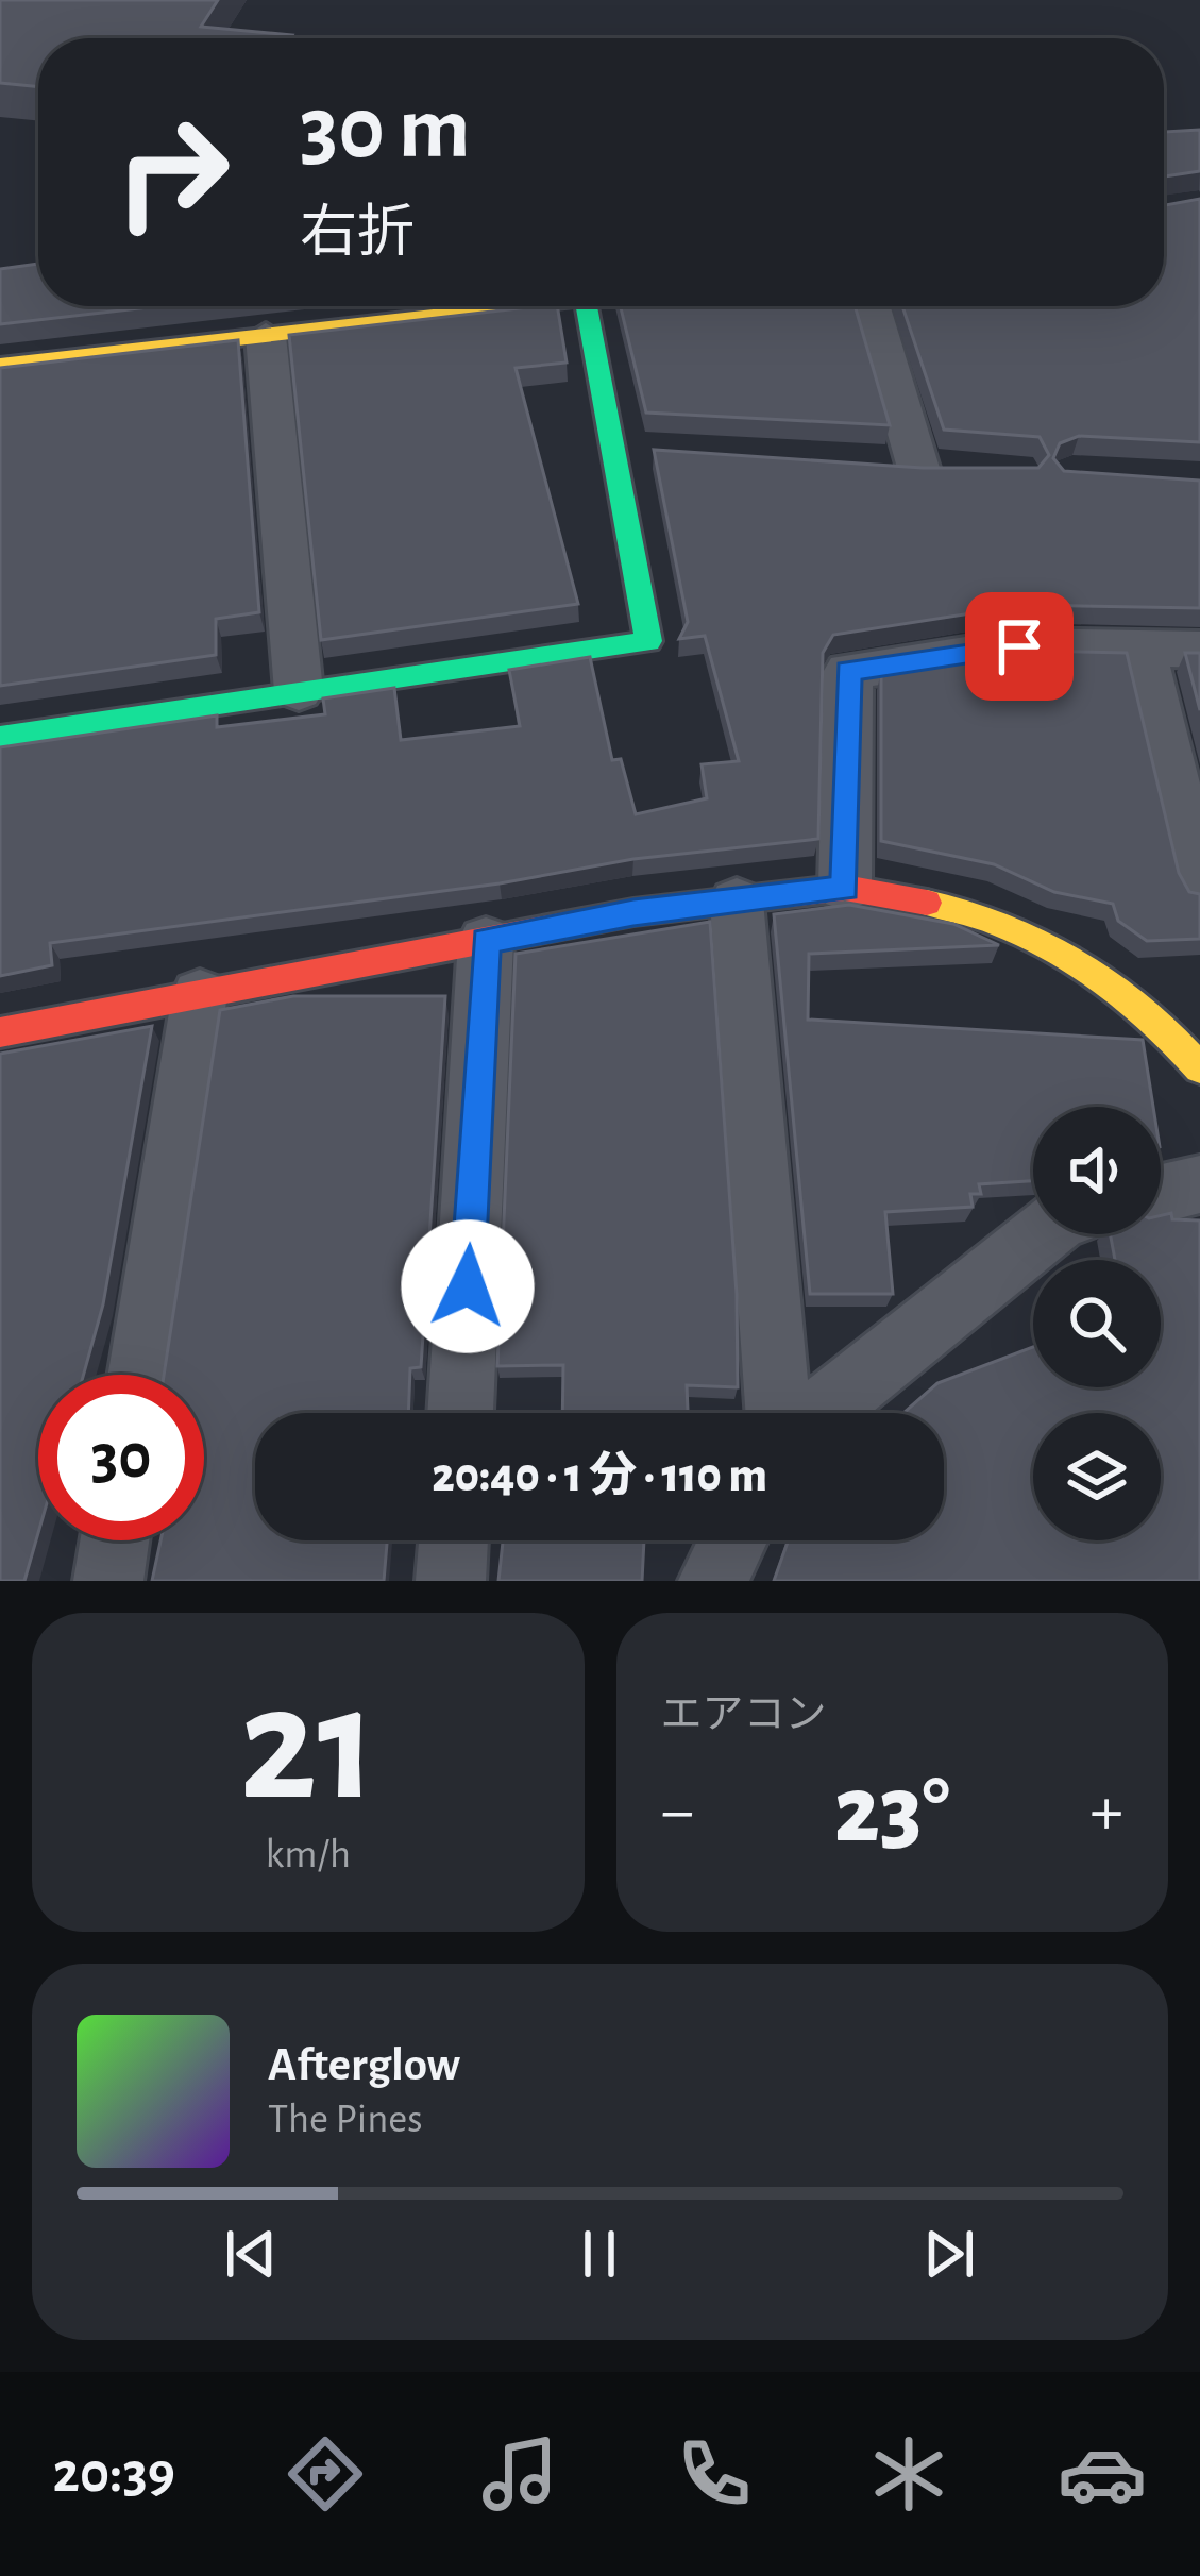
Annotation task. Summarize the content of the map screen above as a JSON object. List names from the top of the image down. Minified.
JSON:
{"page":{"turn":["30 m","右折"],"limit":"30","trip":"20:40 · 1 分 · 110 m","tile":[["21","km/h"],"エアコン"],"heat":["−","23°","+"],"song":["Afterglow","The Pines"],"tabs":"20:39"}}
